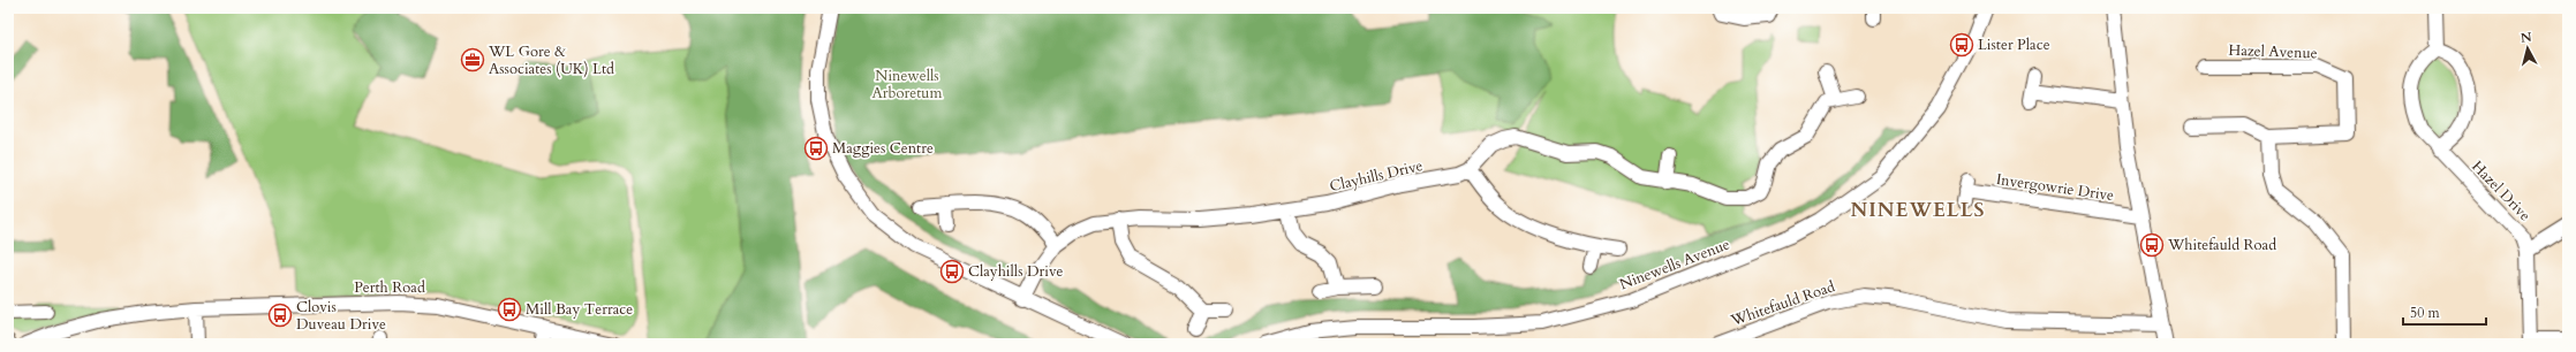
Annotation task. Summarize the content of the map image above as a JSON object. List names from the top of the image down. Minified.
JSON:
{"streets":{"street":["Hazel Avenue","Clayhills Drive","Invergowrie Drive","Hazel Drive","Ninewells Avenue","Perth Road","Whitefauld Road"]},"crossings":[["Invergowrie Drive","Whitefauld Road"]],"districts":["NINEWELLS"],"parks":["Ninewells Arboretum"],"places":{"bus stop":["Lister Place","Maggies Centre","Whitefauld Road","Clayhills Drive","Mill Bay Terrace","Clovis Duveau Drive"],"office":["WL Gore & Associates (UK) Ltd"]},"scale_bar":"50 m","north":"top"}
